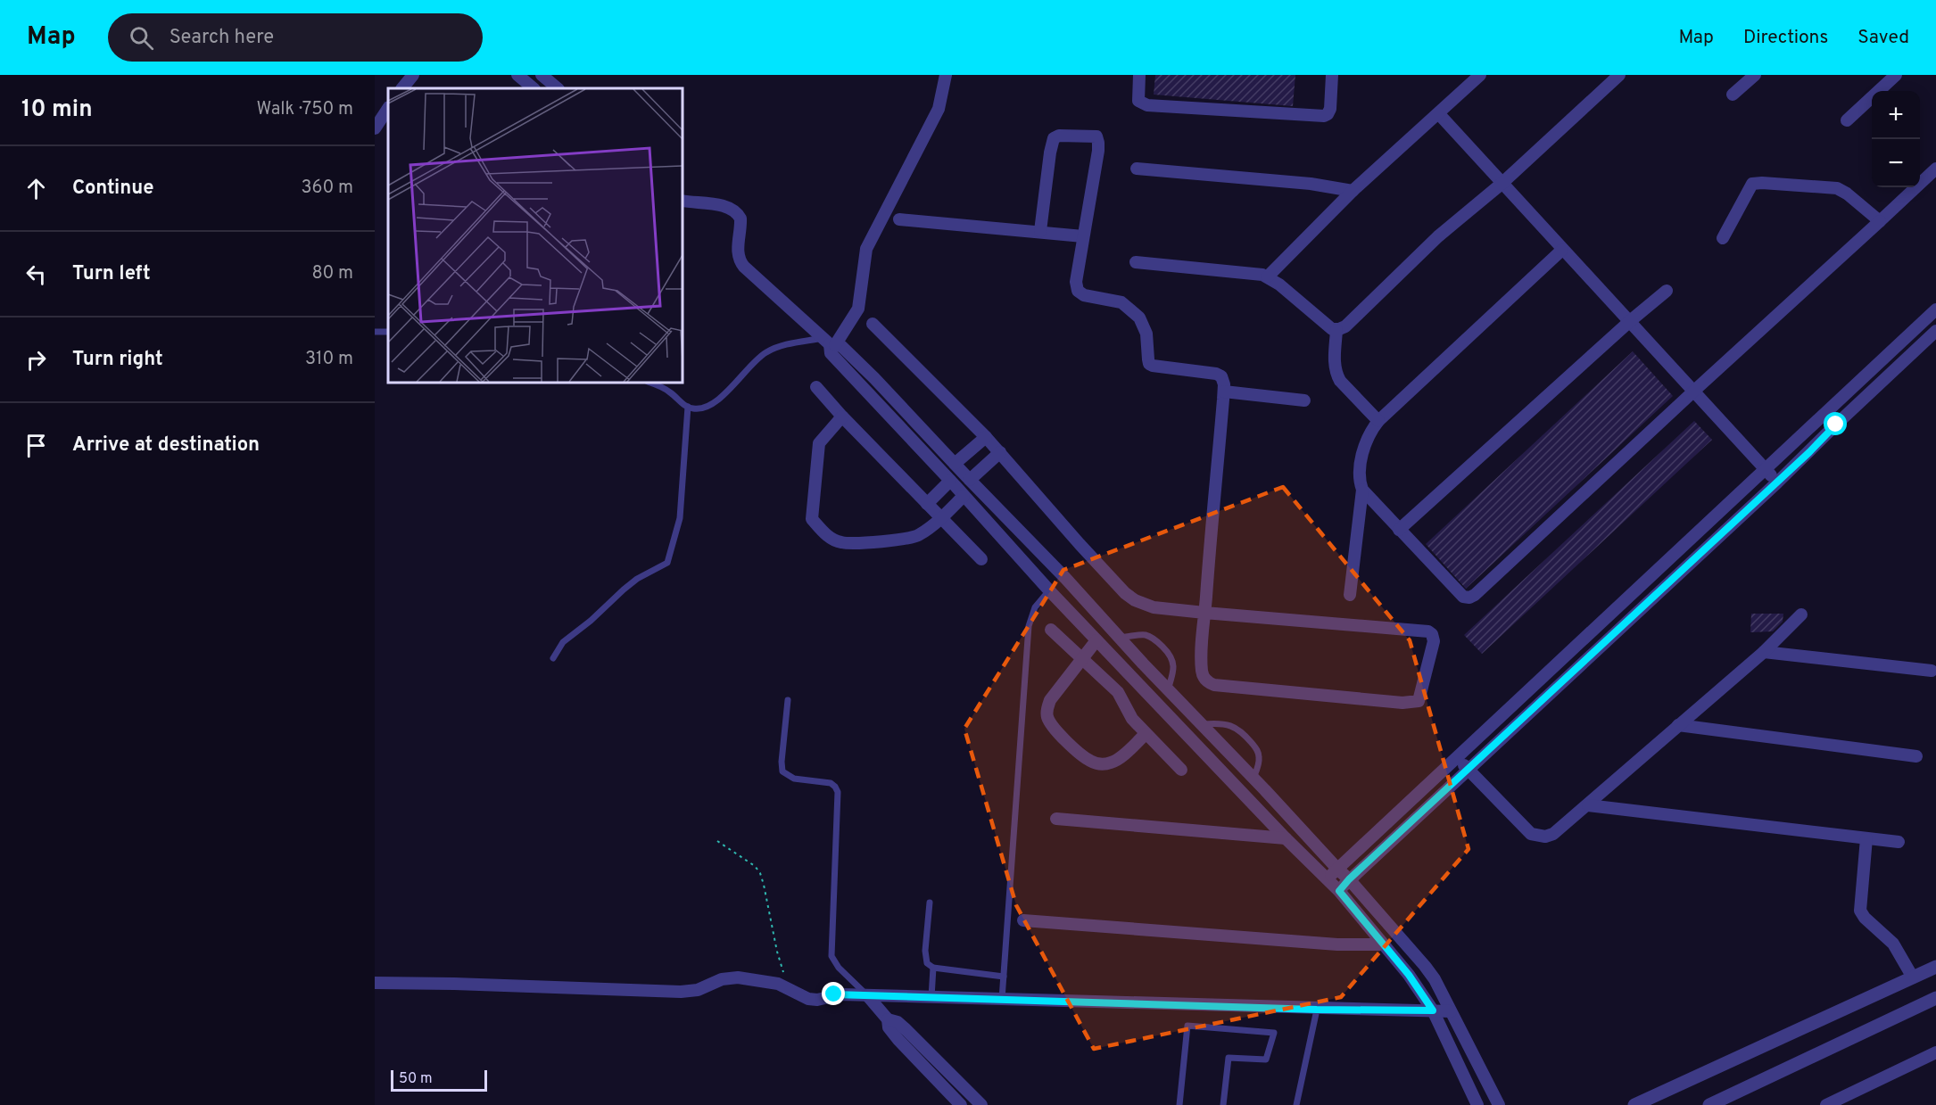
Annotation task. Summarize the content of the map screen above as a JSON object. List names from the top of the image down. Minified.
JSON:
{"scale_bar":"50 m","page":{"header":"Map","search":"Search here","nav":["Map","Directions","Saved"],"heading":["10 min","Walk · 750 m"],"map_buttons":["+","−"],"list":[["Continue","360 m"],["Turn left","80 m"],["Turn right","310 m"],"Arrive at destination"],"scale":"50 m"}}
